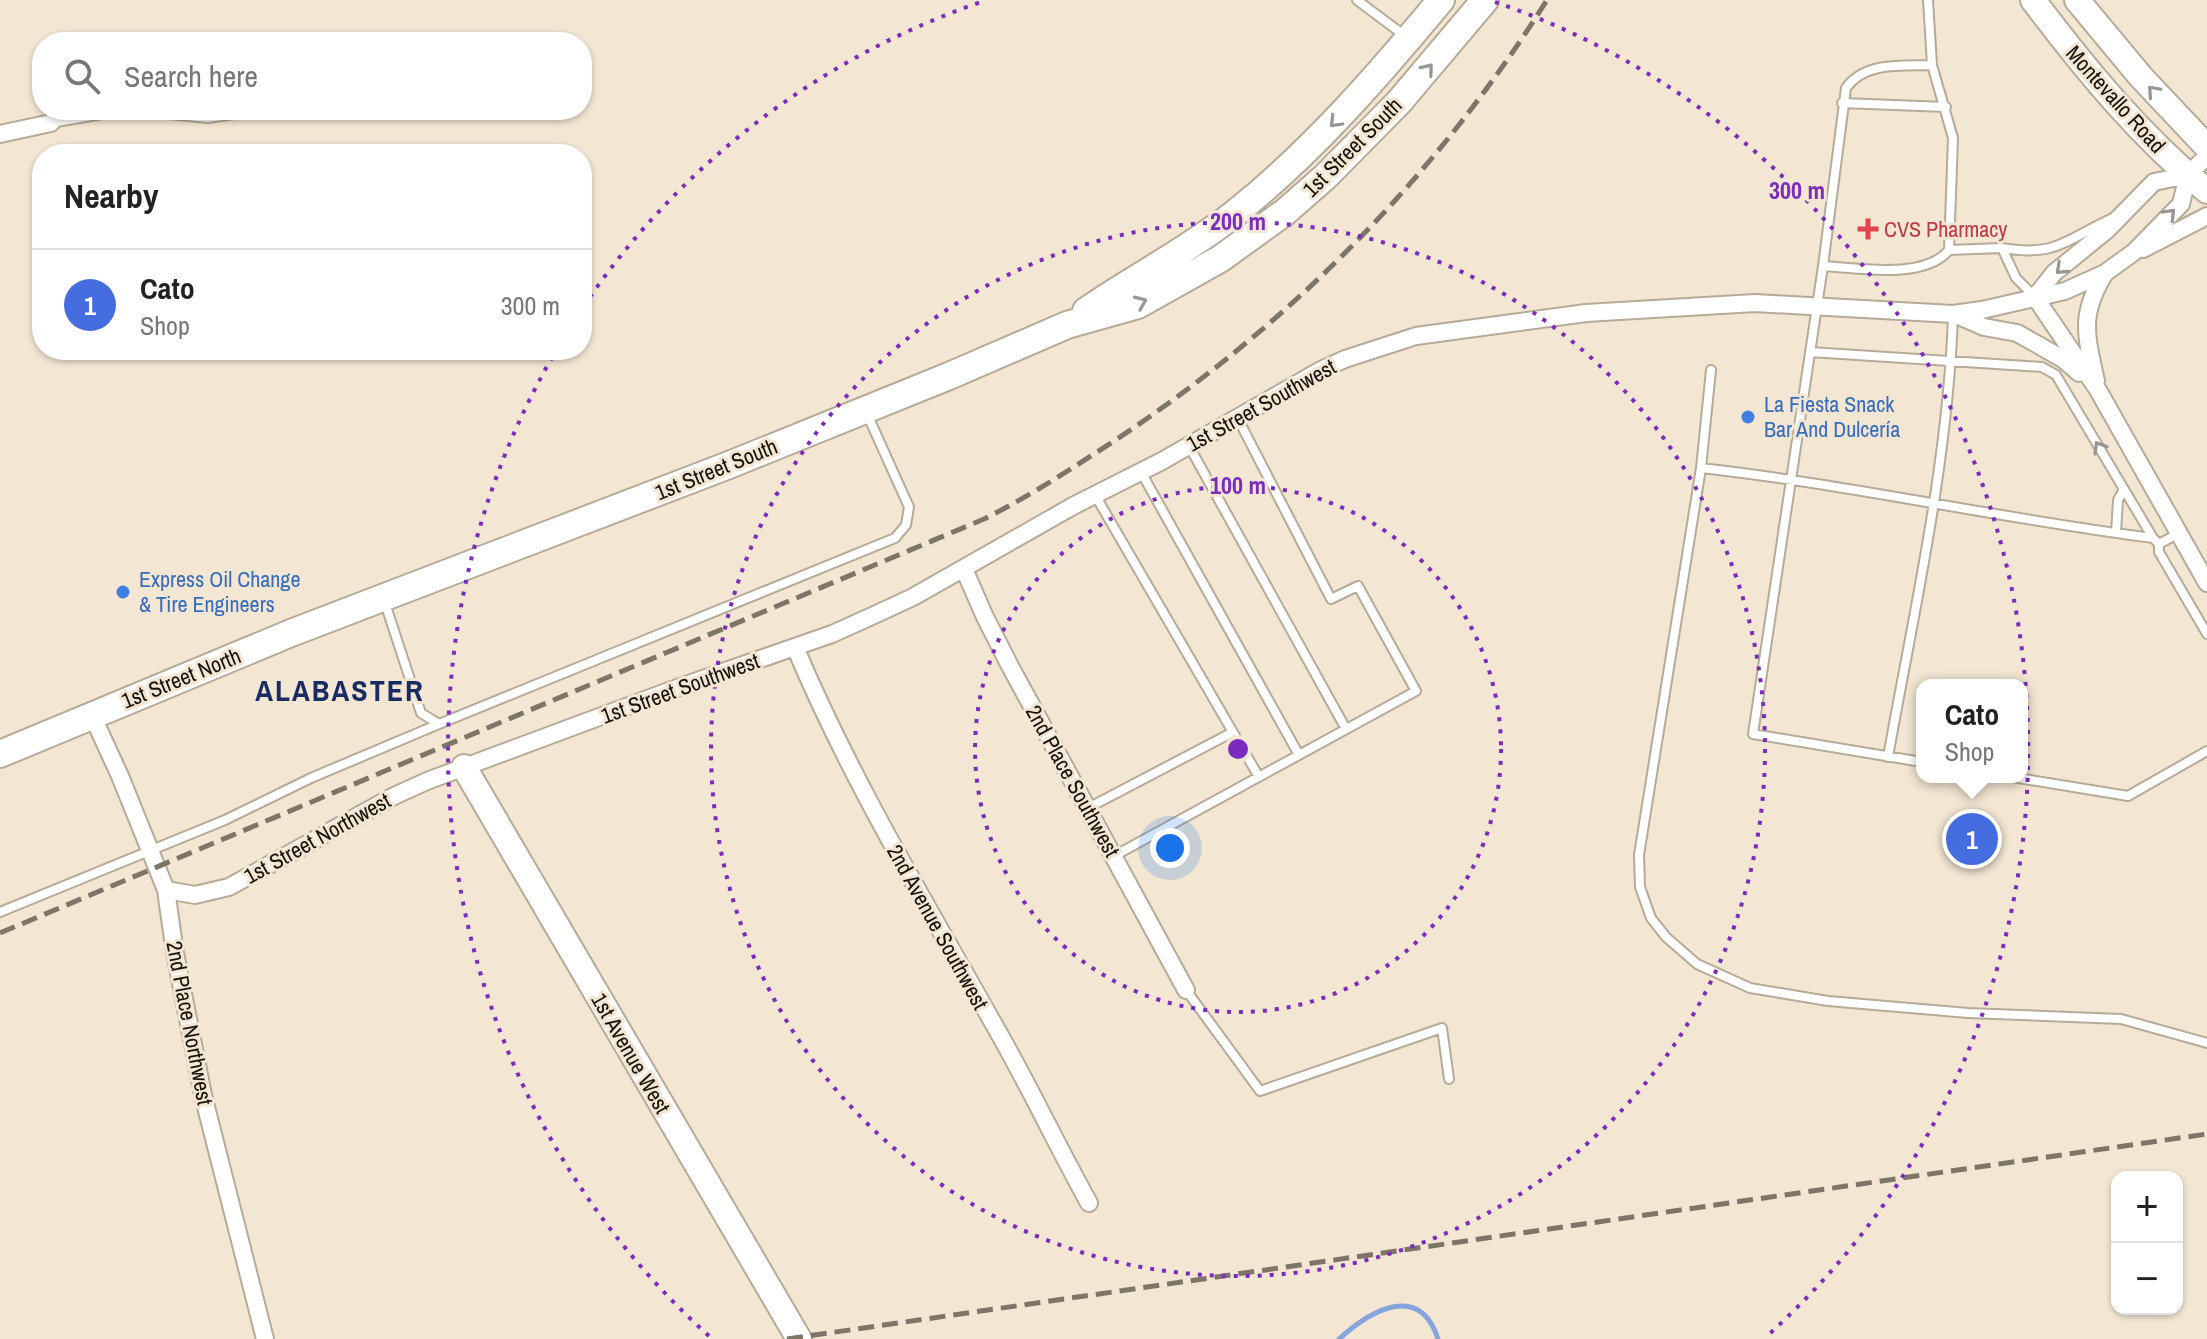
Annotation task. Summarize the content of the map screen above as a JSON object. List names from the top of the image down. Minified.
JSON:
{"streets":{"main road":["1st Street South","1st Street North"],"street":["Montevallo Road","1st Street Southwest","2nd Place Southwest","1st Street Northwest","2nd Avenue Southwest","2nd Place Northwest","1st Avenue West"]},"crossings":[["1st Street South","1st Street North"],["1st Street Southwest","2nd Place Southwest"],["1st Street Southwest","1st Street Northwest"],["1st Street Southwest","2nd Avenue Southwest"],["1st Street Southwest","1st Avenue West"],["1st Street North","2nd Place Northwest"],["1st Street Northwest","2nd Place Northwest"],["1st Street Northwest","1st Avenue West"]],"districts":["ALABASTER"],"places":{"health":["CVS Pharmacy"],"other":["La Fiesta Snack Bar And Dulcería","Express Oil Change & Tire Engineers"]},"page":{"search":"Search here","heading":"Nearby","list":[{"mark":"1","name":"Cato","note":"Shop","value":"300 m"}],"popup":["Cato","Shop"],"pins":"1","map_buttons":["+","−"]},"rings":["300 m","200 m","100 m"]}
